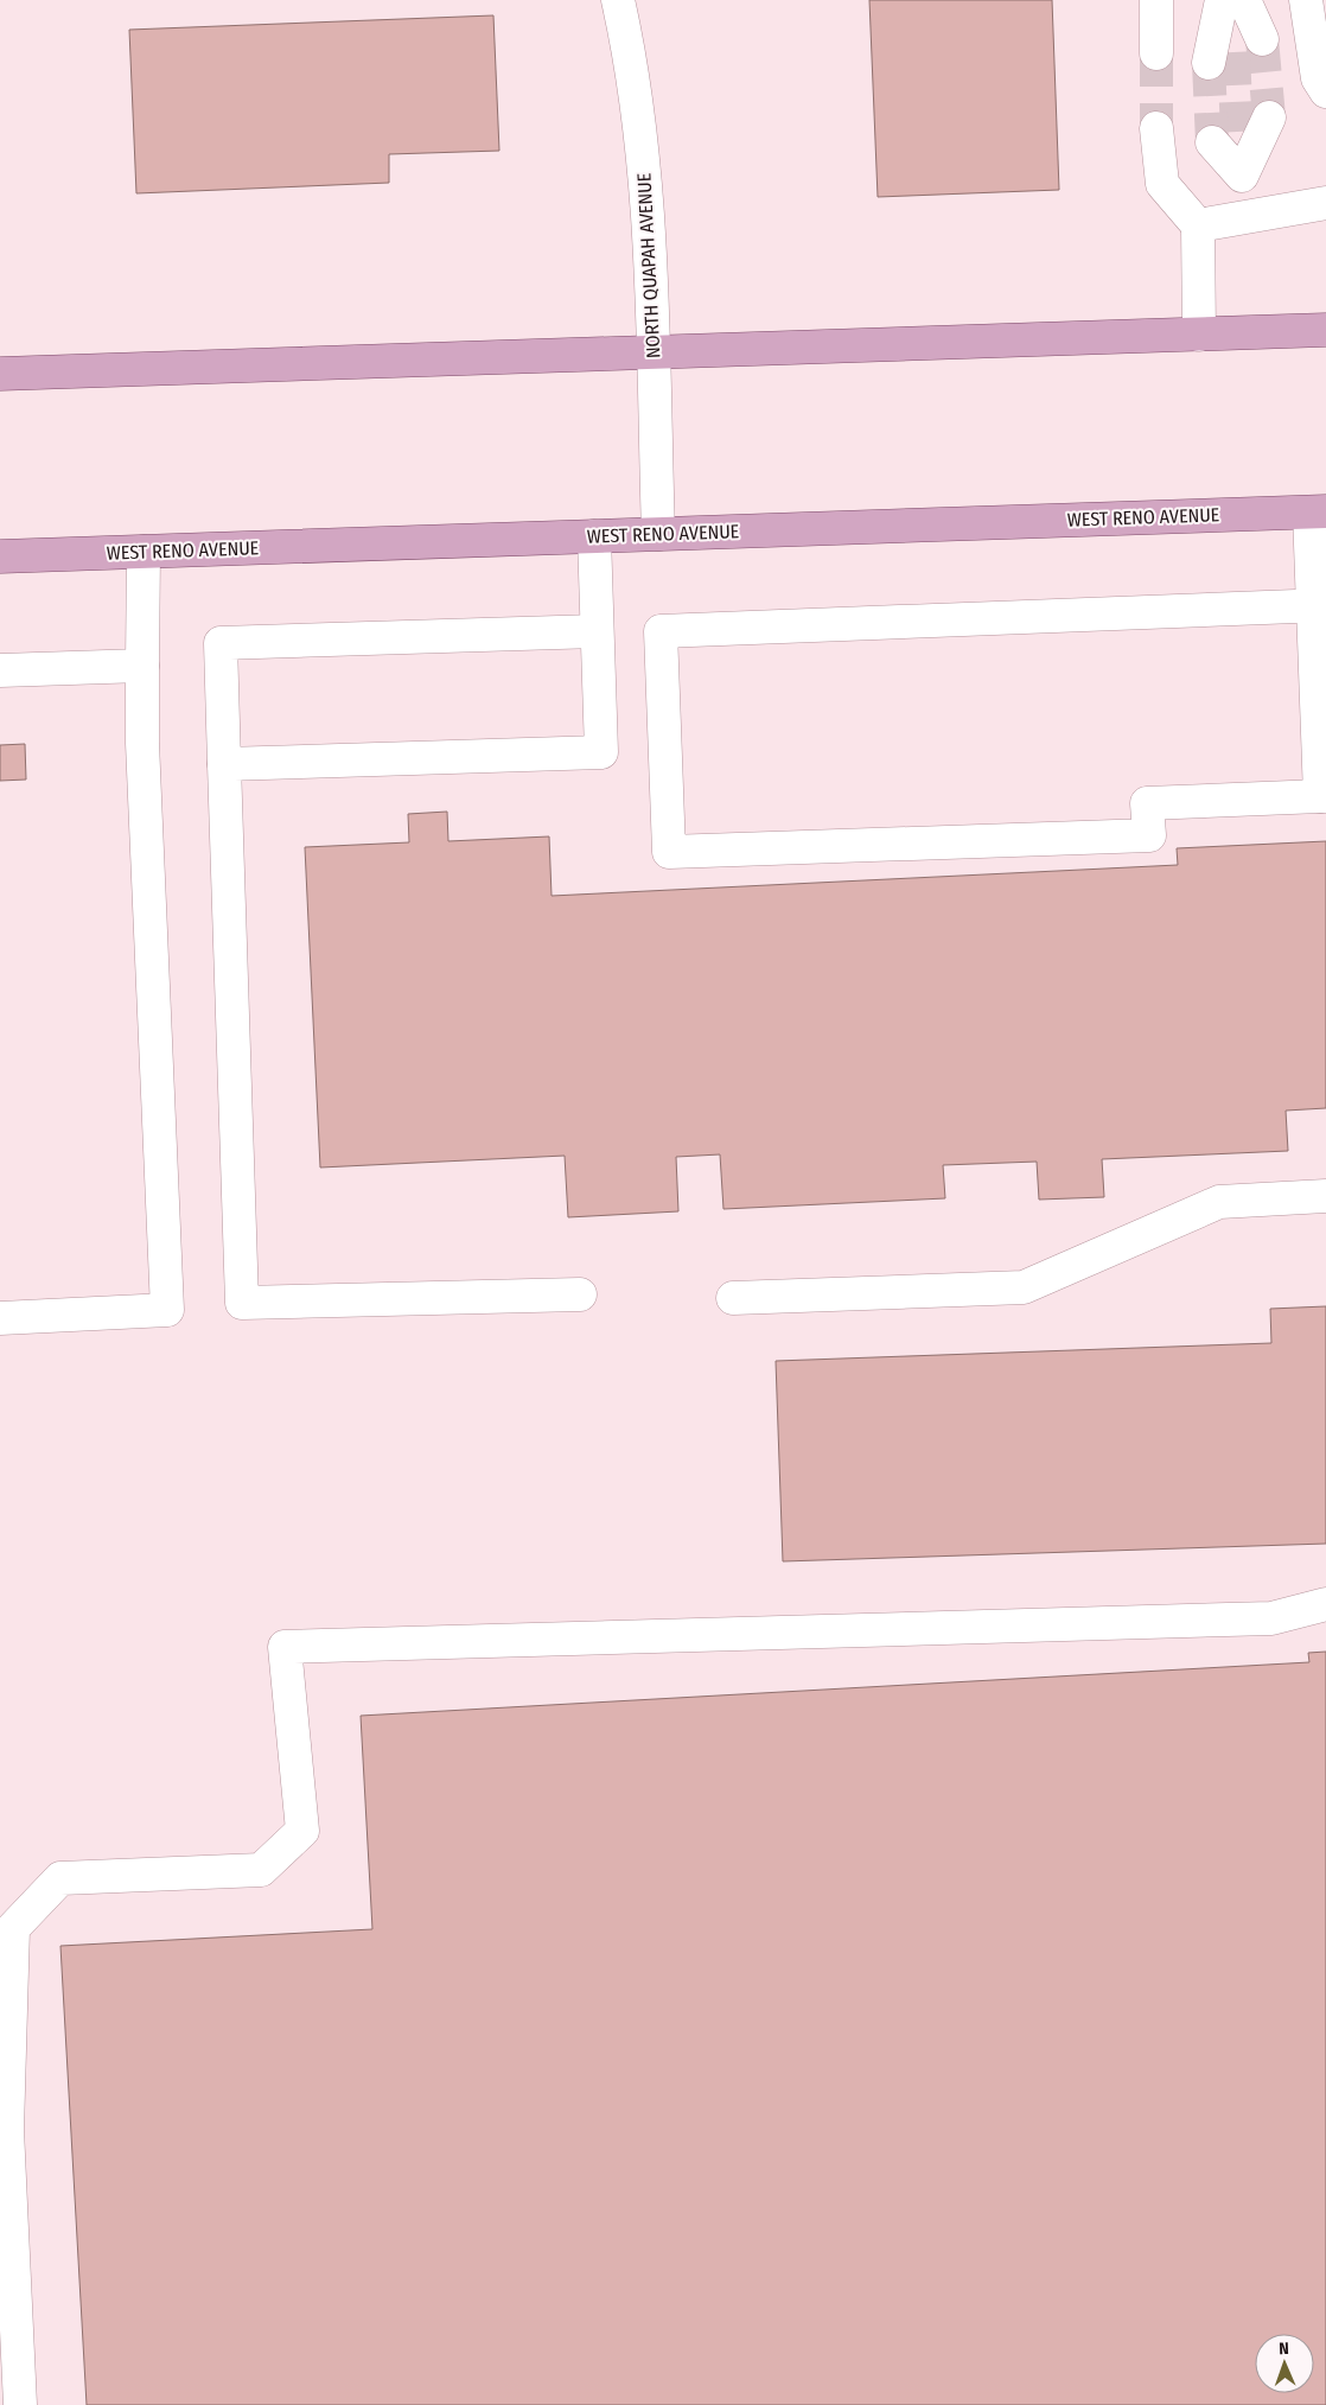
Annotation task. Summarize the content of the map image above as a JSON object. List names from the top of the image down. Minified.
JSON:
{"streets":{"main road":["WEST RENO AVENUE"],"street":["NORTH QUAPAH AVENUE"]},"crossings":[["NORTH QUAPAH AVENUE","WEST RENO AVENUE"]],"north":"top"}
